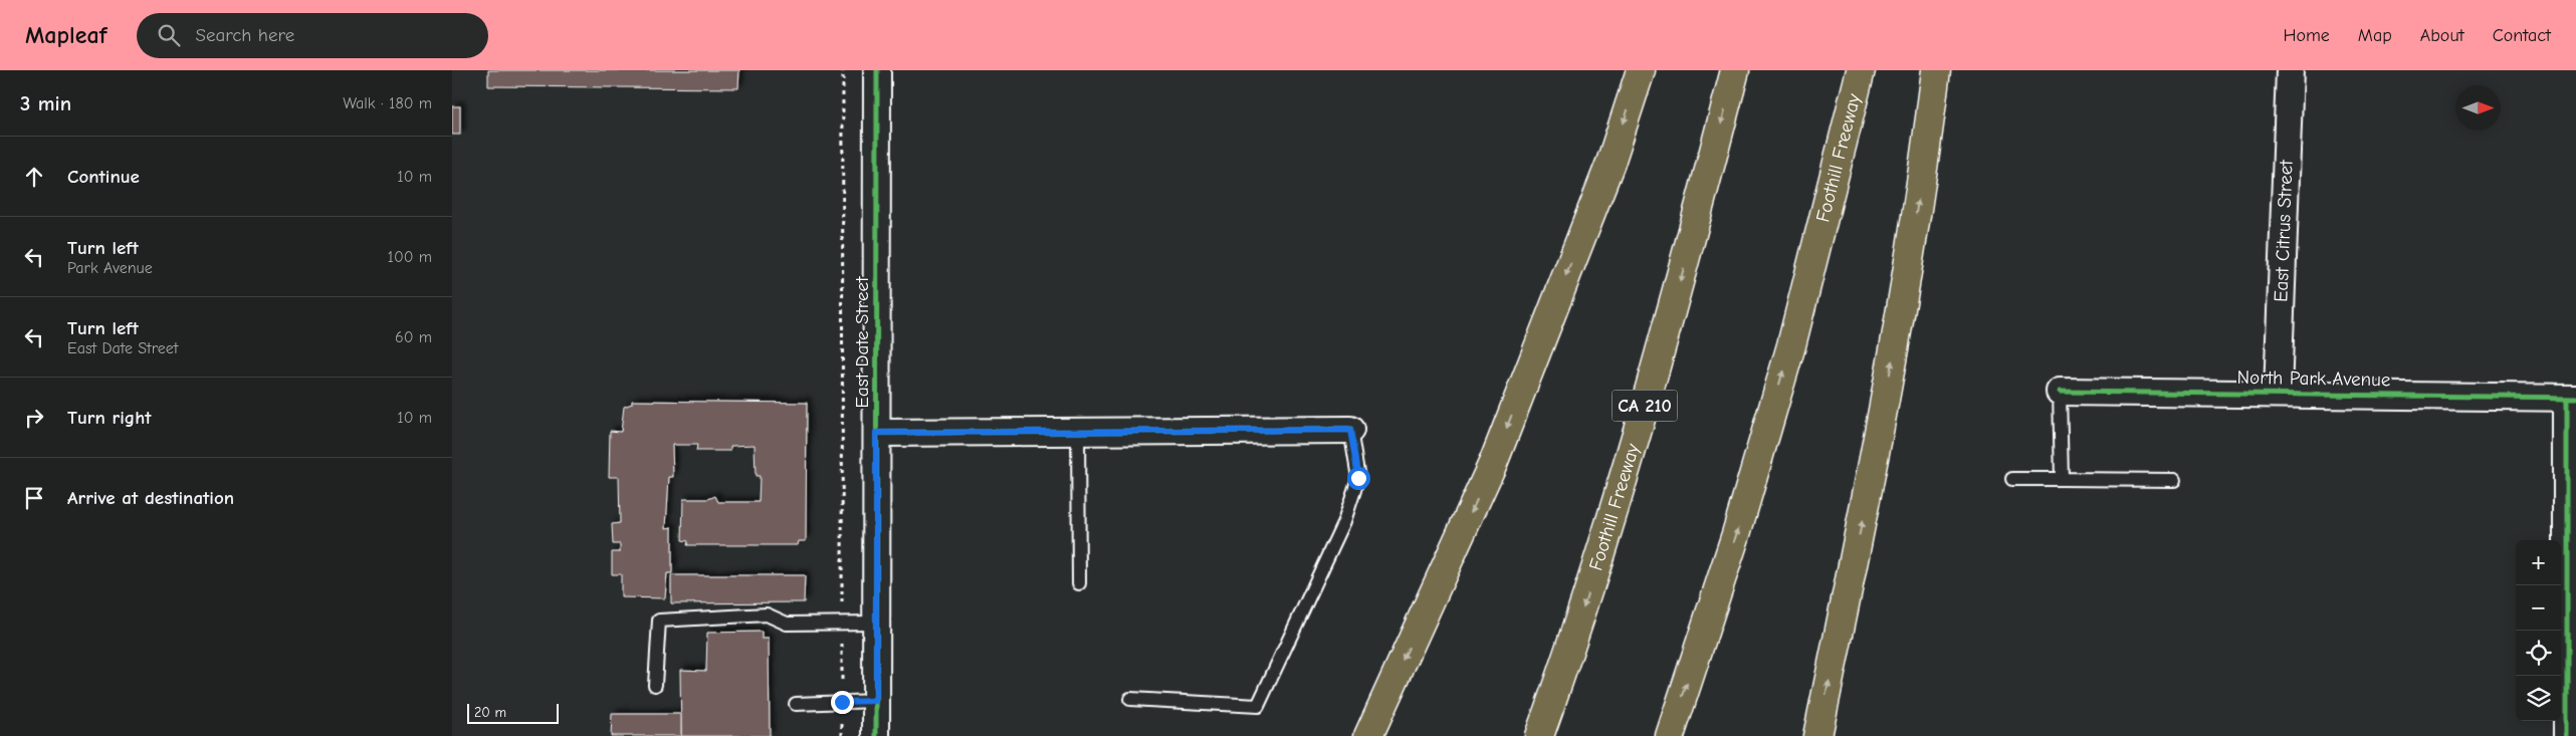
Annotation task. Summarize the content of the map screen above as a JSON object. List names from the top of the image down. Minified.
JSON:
{"streets":{"highway":["Foothill Freeway","CA 210"],"street":["East Citrus Street","East Date Street","North Park Avenue"]},"crossings":[["East Citrus Street","North Park Avenue"]],"scale_bar":"20 m","north":"right","page":{"header":"Mapleaf","search":"Search here","nav":["Home","Map","About","Contact"],"heading":["3 min","Walk · 180 m"],"list":[["Continue","10 m"],["Turn left","Park Avenue","100 m"],["Turn left","East Date Street","60 m"],["Turn right","10 m"],"Arrive at destination"],"map_buttons":["+","−"],"scale":"20 m"}}
